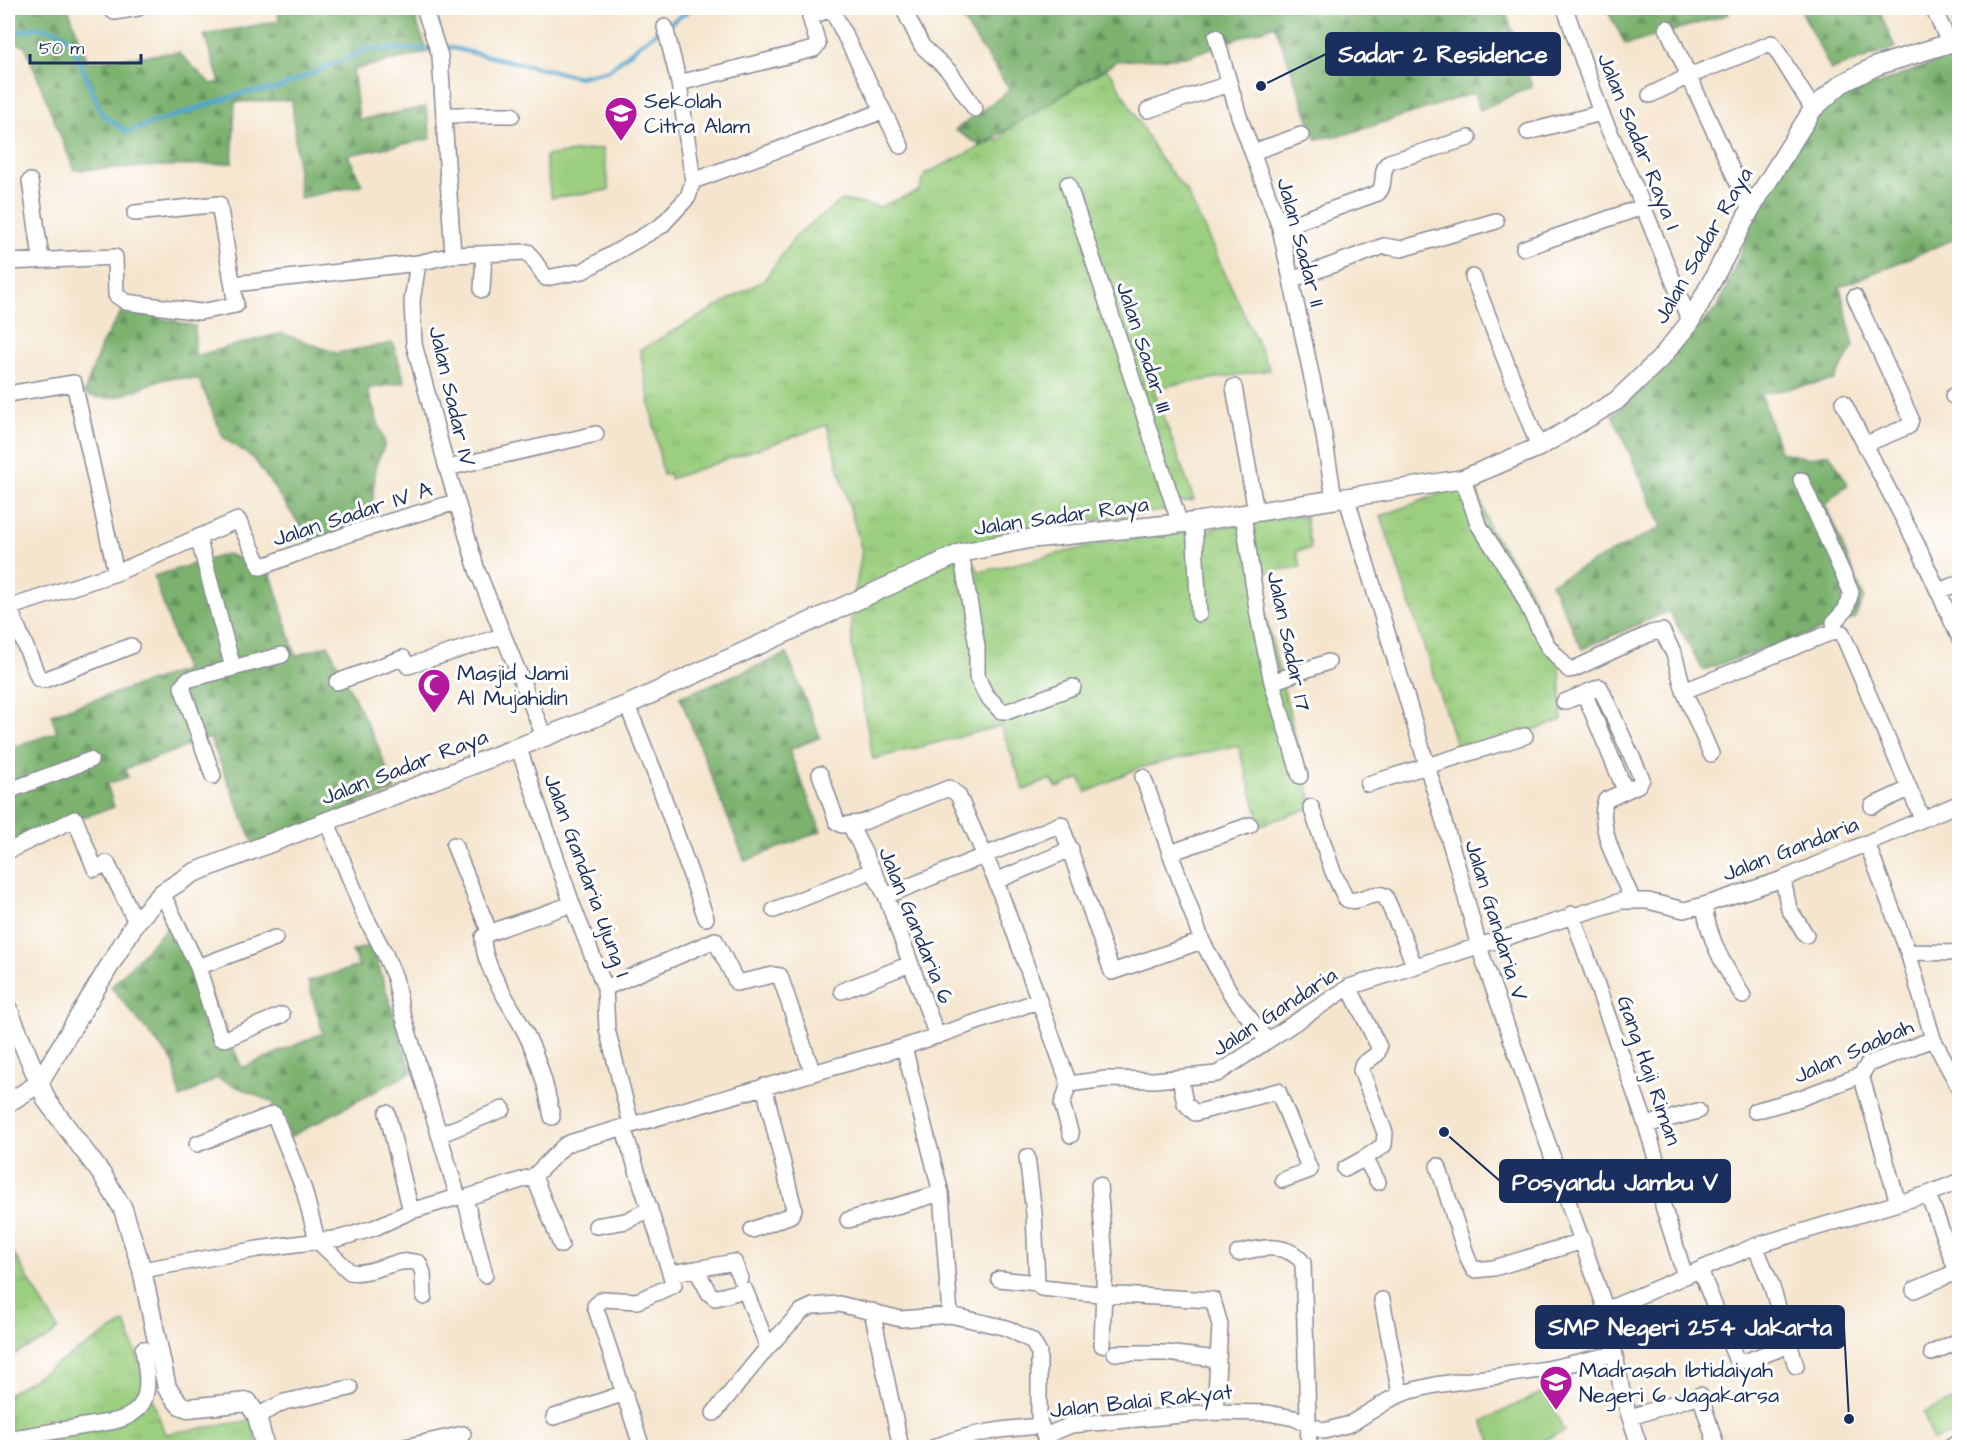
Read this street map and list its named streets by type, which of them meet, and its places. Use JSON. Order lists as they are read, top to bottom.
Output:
{
  "streets": {
    "street": [
      "Jalan Sadar Raya I",
      "Jalan Sadar II",
      "Jalan Sadar Raya",
      "Jalan Sadar III",
      "Jalan Sadar IV",
      "Jalan Sadar IV A",
      "Jalan Sadar 17",
      "Jalan Gandaria",
      "Jalan Gandaria Ujung I",
      "Jalan Gandaria V",
      "Jalan Gandaria 6",
      "Jalan Saabah",
      "Gang Haji Riman",
      "Jalan Balai Rakyat"
    ]
  },
  "crossings": [
    ["Jalan Sadar Raya I", "Jalan Sadar Raya"],
    ["Jalan Sadar II", "Jalan Sadar Raya"],
    ["Jalan Sadar II", "Jalan Gandaria V"],
    ["Jalan Sadar Raya", "Jalan Sadar III"],
    ["Jalan Sadar Raya", "Jalan Sadar IV"],
    ["Jalan Sadar Raya", "Jalan Sadar 17"],
    ["Jalan Sadar Raya", "Jalan Gandaria Ujung I"],
    ["Jalan Sadar Raya", "Jalan Gandaria V"],
    ["Jalan Sadar IV", "Jalan Sadar IV A"],
    ["Jalan Gandaria", "Jalan Gandaria V"],
    ["Jalan Gandaria", "Gang Haji Riman"]
  ],
  "places": {
    "other": ["Sadar 2 Residence", "Posyandu Jambu V", "SMP Negeri 254 Jakarta"],
    "school or university": ["Sekolah Citra Alam", "Madrasah Ibtidaiyah Negeri 6 Jagakarsa"],
    "mosque": ["Masjid Jami Al Mujahidin"]
  },
  "scale_bar": "50 m"
}
